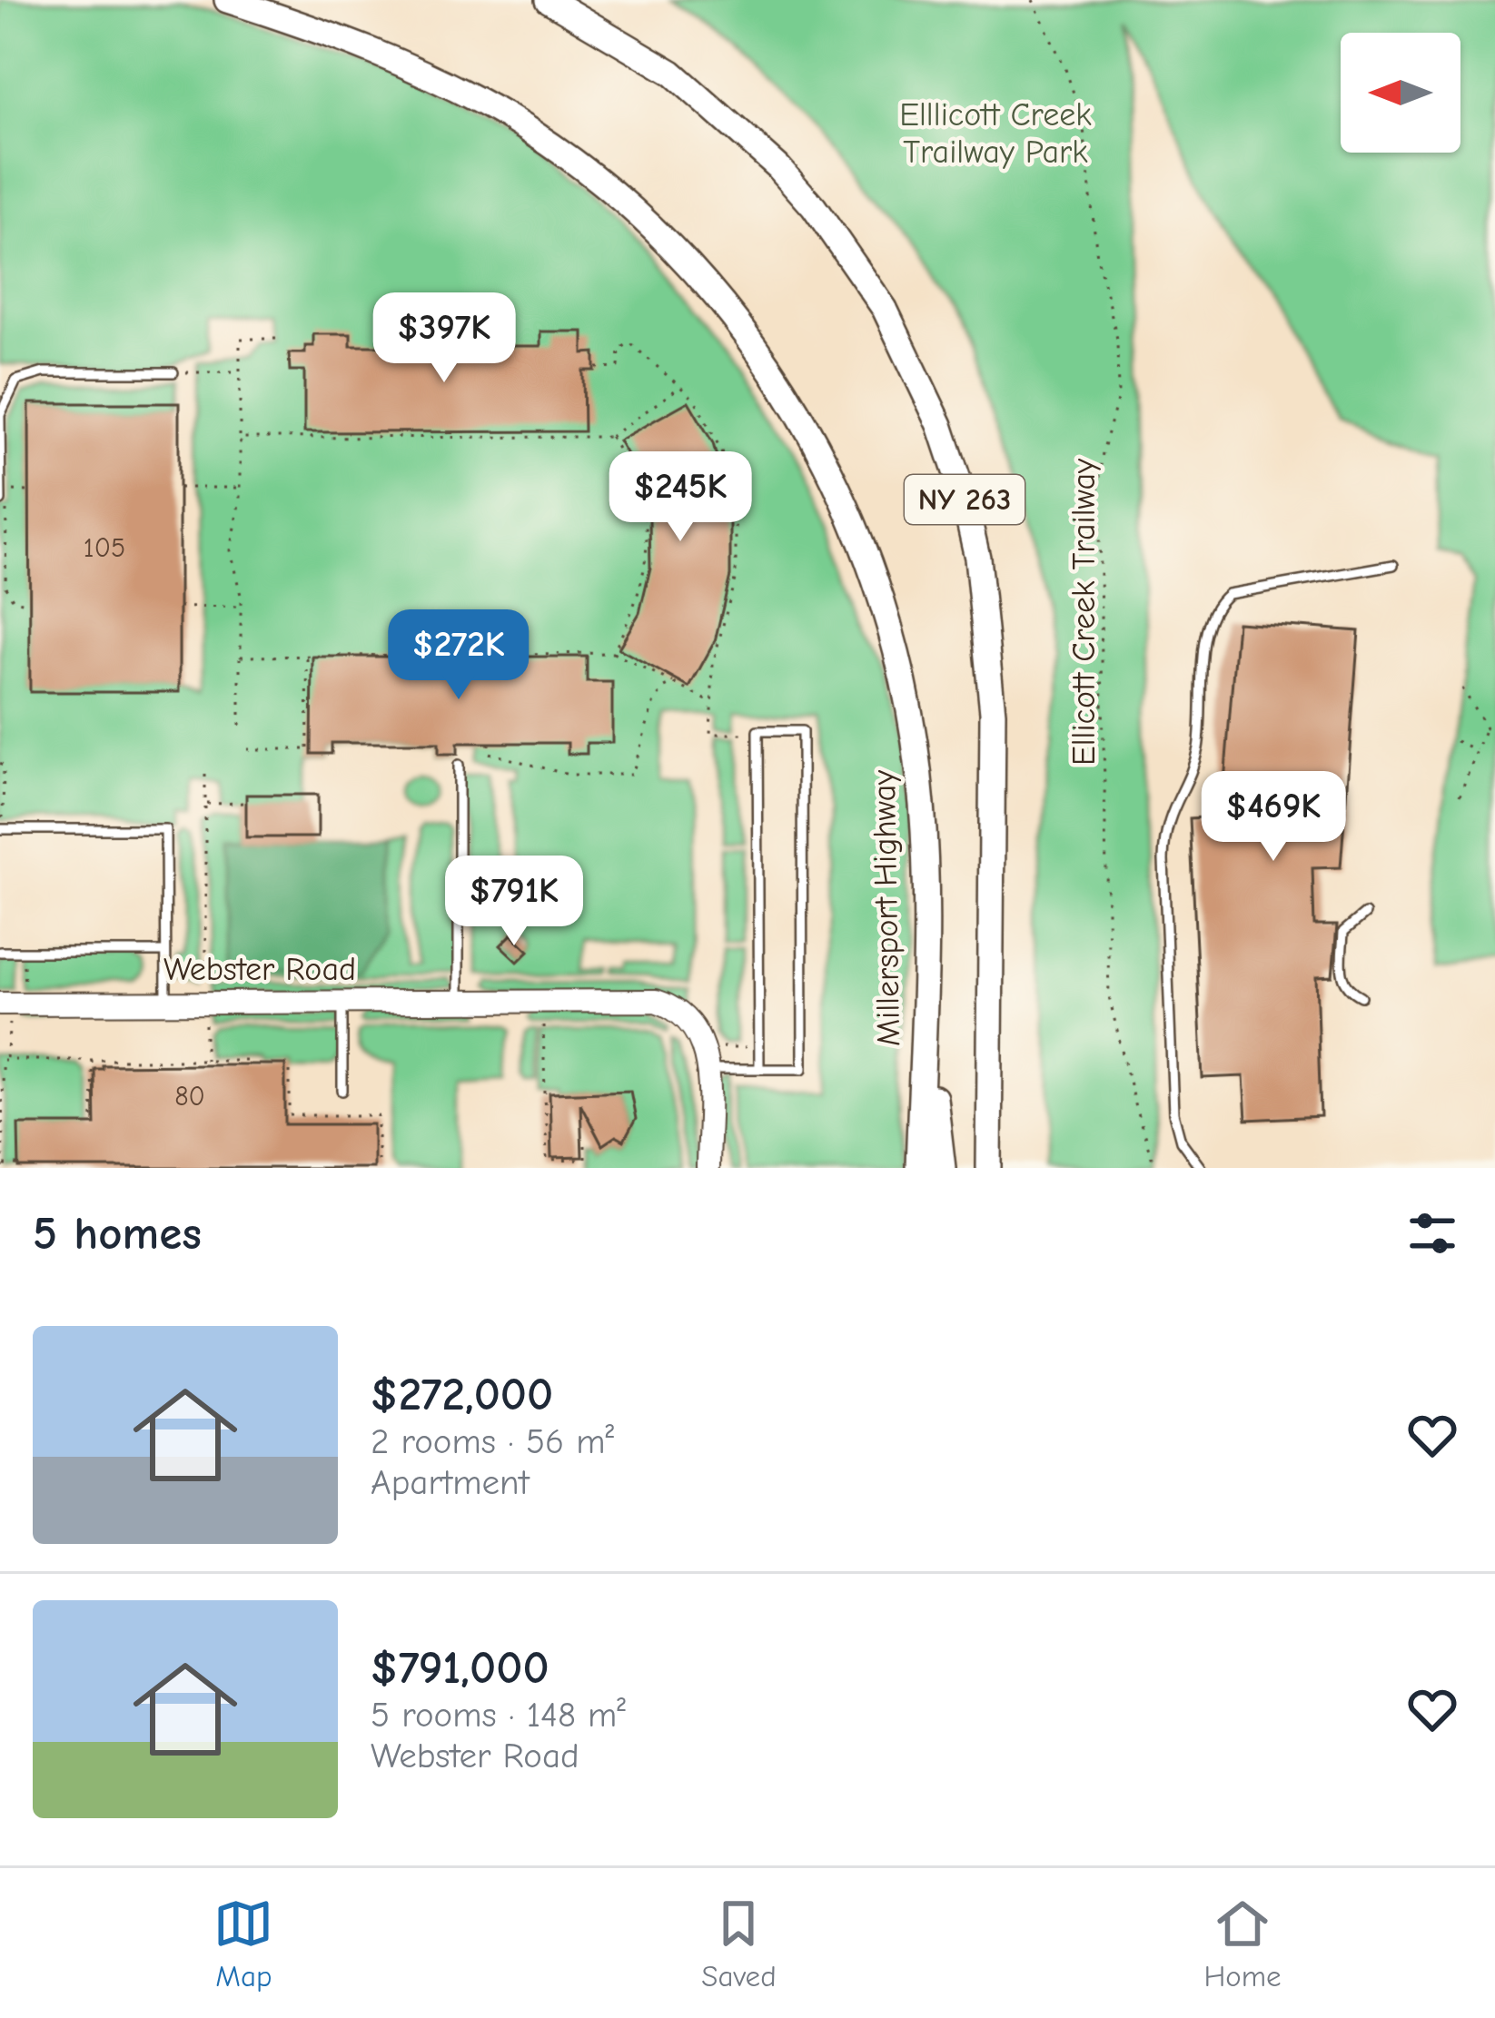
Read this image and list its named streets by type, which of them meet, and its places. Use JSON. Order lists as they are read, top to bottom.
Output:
{
  "streets": {
    "main road": ["NY 263", "Millersport Highway"],
    "street": ["Webster Road"],
    "path": ["Ellicott Creek Trailway"]
  },
  "parks": ["Elllicott Creek Trailway Park"],
  "house_numbers": ["105", "80"],
  "north": "left",
  "page": {
    "price": [
      "$397K",
      "$245K",
      "$272K",
      "$469K",
      "$791K"
    ],
    "heading": "5 homes",
    "list": [
      {
        "name": "$272,000",
        "note": "2 rooms · 56 m² · Apartment"
      },
      {
        "name": "$791,000",
        "note": "5 rooms · 148 m² · Webster Road"
      }
    ],
    "tabs": ["Map", "Saved", "Home"]
  }
}
